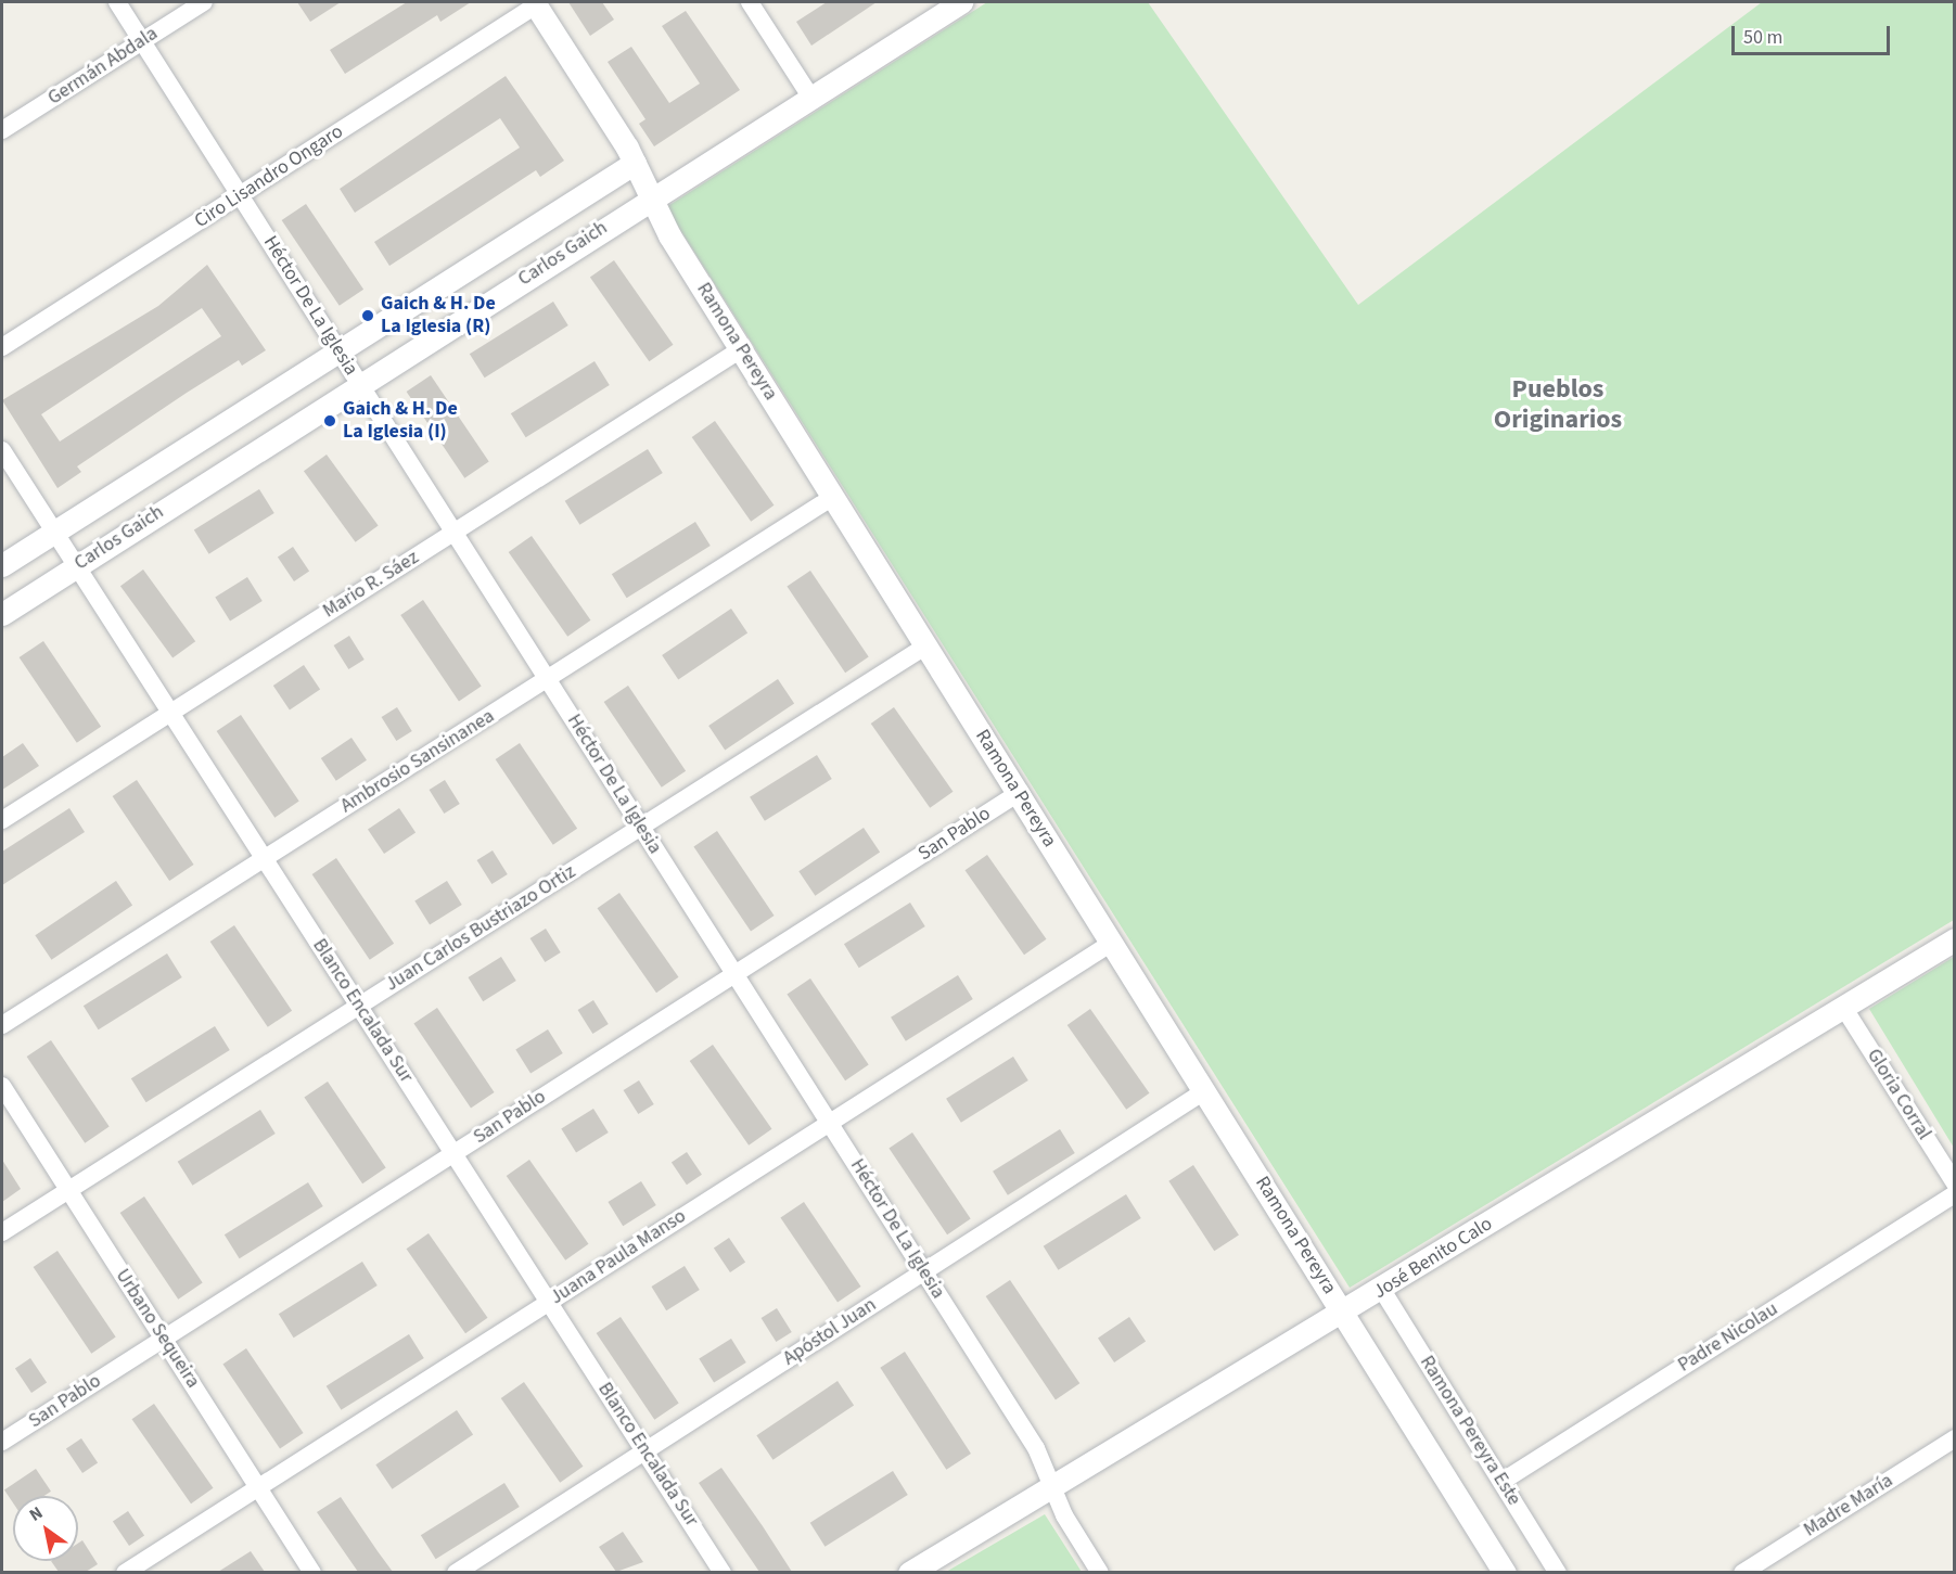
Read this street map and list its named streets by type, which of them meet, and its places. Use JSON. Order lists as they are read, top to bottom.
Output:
{
  "streets": {
    "street": [
      "Germán Abdala",
      "Ciro Lisandro Ongaro",
      "Carlos Gaich",
      "Héctor De La Iglesia",
      "Ramona Pereyra",
      "Mario R. Sáez",
      "Ambrosio Sansinanea",
      "San Pablo",
      "Juan Carlos Bustriazo Ortiz",
      "Blanco Encalada Sur",
      "Gloria Corral",
      "Juana Paula Manso",
      "José Benito Calo",
      "Urbano Sequeira",
      "Apóstol Juan",
      "Padre Nicolau",
      "Ramona Pereyra Este",
      "Madre María"
    ]
  },
  "crossings": [
    ["Germán Abdala", "Héctor De La Iglesia"],
    ["Ciro Lisandro Ongaro", "Héctor De La Iglesia"],
    ["Ciro Lisandro Ongaro", "Ramona Pereyra"],
    ["Carlos Gaich", "Héctor De La Iglesia"],
    ["Carlos Gaich", "Ramona Pereyra"],
    ["Carlos Gaich", "Blanco Encalada Sur"],
    ["Héctor De La Iglesia", "Mario R. Sáez"],
    ["Héctor De La Iglesia", "Ambrosio Sansinanea"],
    ["Héctor De La Iglesia", "San Pablo"],
    ["Héctor De La Iglesia", "Juan Carlos Bustriazo Ortiz"],
    ["Héctor De La Iglesia", "Juana Paula Manso"],
    ["Héctor De La Iglesia", "José Benito Calo"],
    ["Héctor De La Iglesia", "Apóstol Juan"],
    ["Ramona Pereyra", "Mario R. Sáez"],
    ["Ramona Pereyra", "Ambrosio Sansinanea"],
    ["Ramona Pereyra", "San Pablo"],
    ["Ramona Pereyra", "Juan Carlos Bustriazo Ortiz"],
    ["Ramona Pereyra", "Juana Paula Manso"],
    ["Ramona Pereyra", "José Benito Calo"],
    ["Ramona Pereyra", "Apóstol Juan"],
    ["Mario R. Sáez", "Blanco Encalada Sur"],
    ["Ambrosio Sansinanea", "Blanco Encalada Sur"],
    ["San Pablo", "Blanco Encalada Sur"],
    ["San Pablo", "Urbano Sequeira"],
    ["Juan Carlos Bustriazo Ortiz", "Blanco Encalada Sur"],
    ["Juan Carlos Bustriazo Ortiz", "Urbano Sequeira"],
    ["Blanco Encalada Sur", "Juana Paula Manso"],
    ["Blanco Encalada Sur", "Apóstol Juan"],
    ["Gloria Corral", "José Benito Calo"],
    ["Juana Paula Manso", "Urbano Sequeira"],
    ["José Benito Calo", "Ramona Pereyra Este"],
    ["Padre Nicolau", "Ramona Pereyra Este"]
  ],
  "districts": ["Pueblos Originarios"],
  "places": ["Gaich & H. De La Iglesia (R)", "Gaich & H. De La Iglesia (I)"],
  "scale_bar": "50 m",
  "north": "top left"
}
